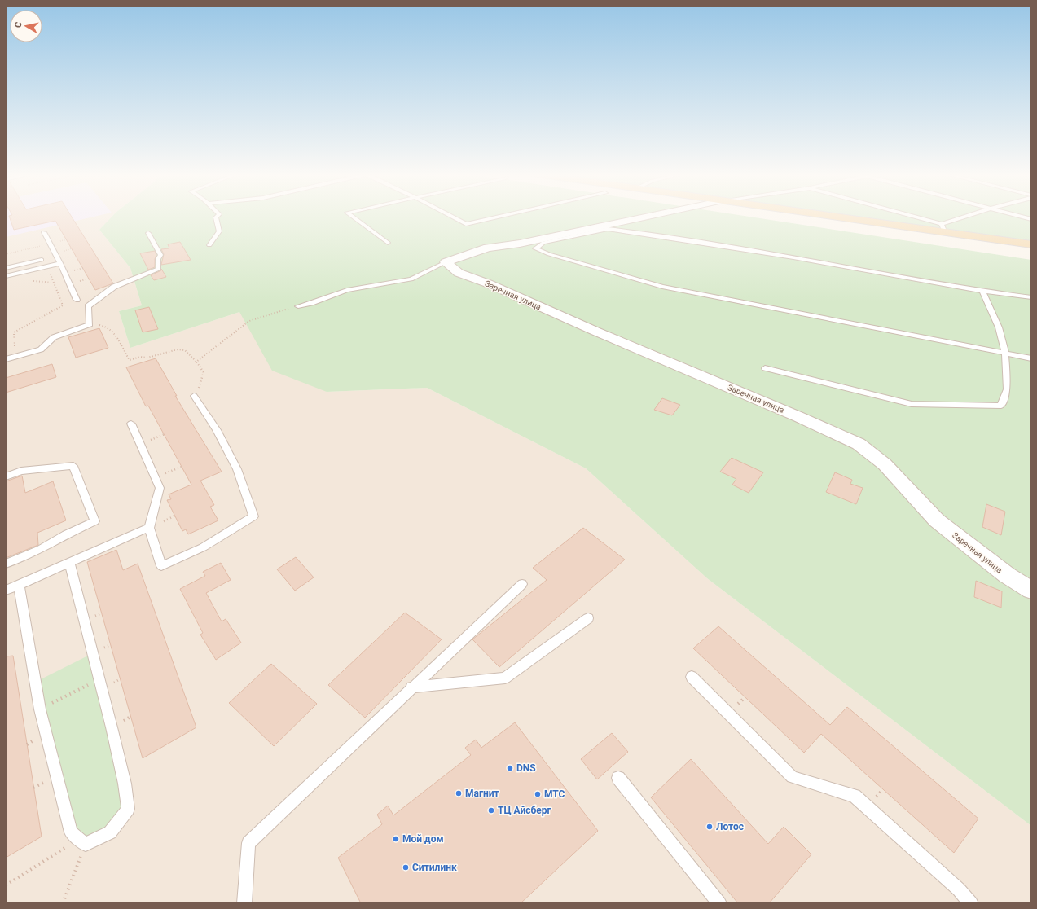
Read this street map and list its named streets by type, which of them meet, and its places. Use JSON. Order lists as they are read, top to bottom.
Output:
{
  "streets": {
    "street": ["Заречная улица"]
  },
  "places": [
    "DNS",
    "Магнит",
    "МТС",
    "ТЦ Айсберг",
    "Лотос",
    "Мой дом",
    "Ситилинк"
  ],
  "north": "left"
}
